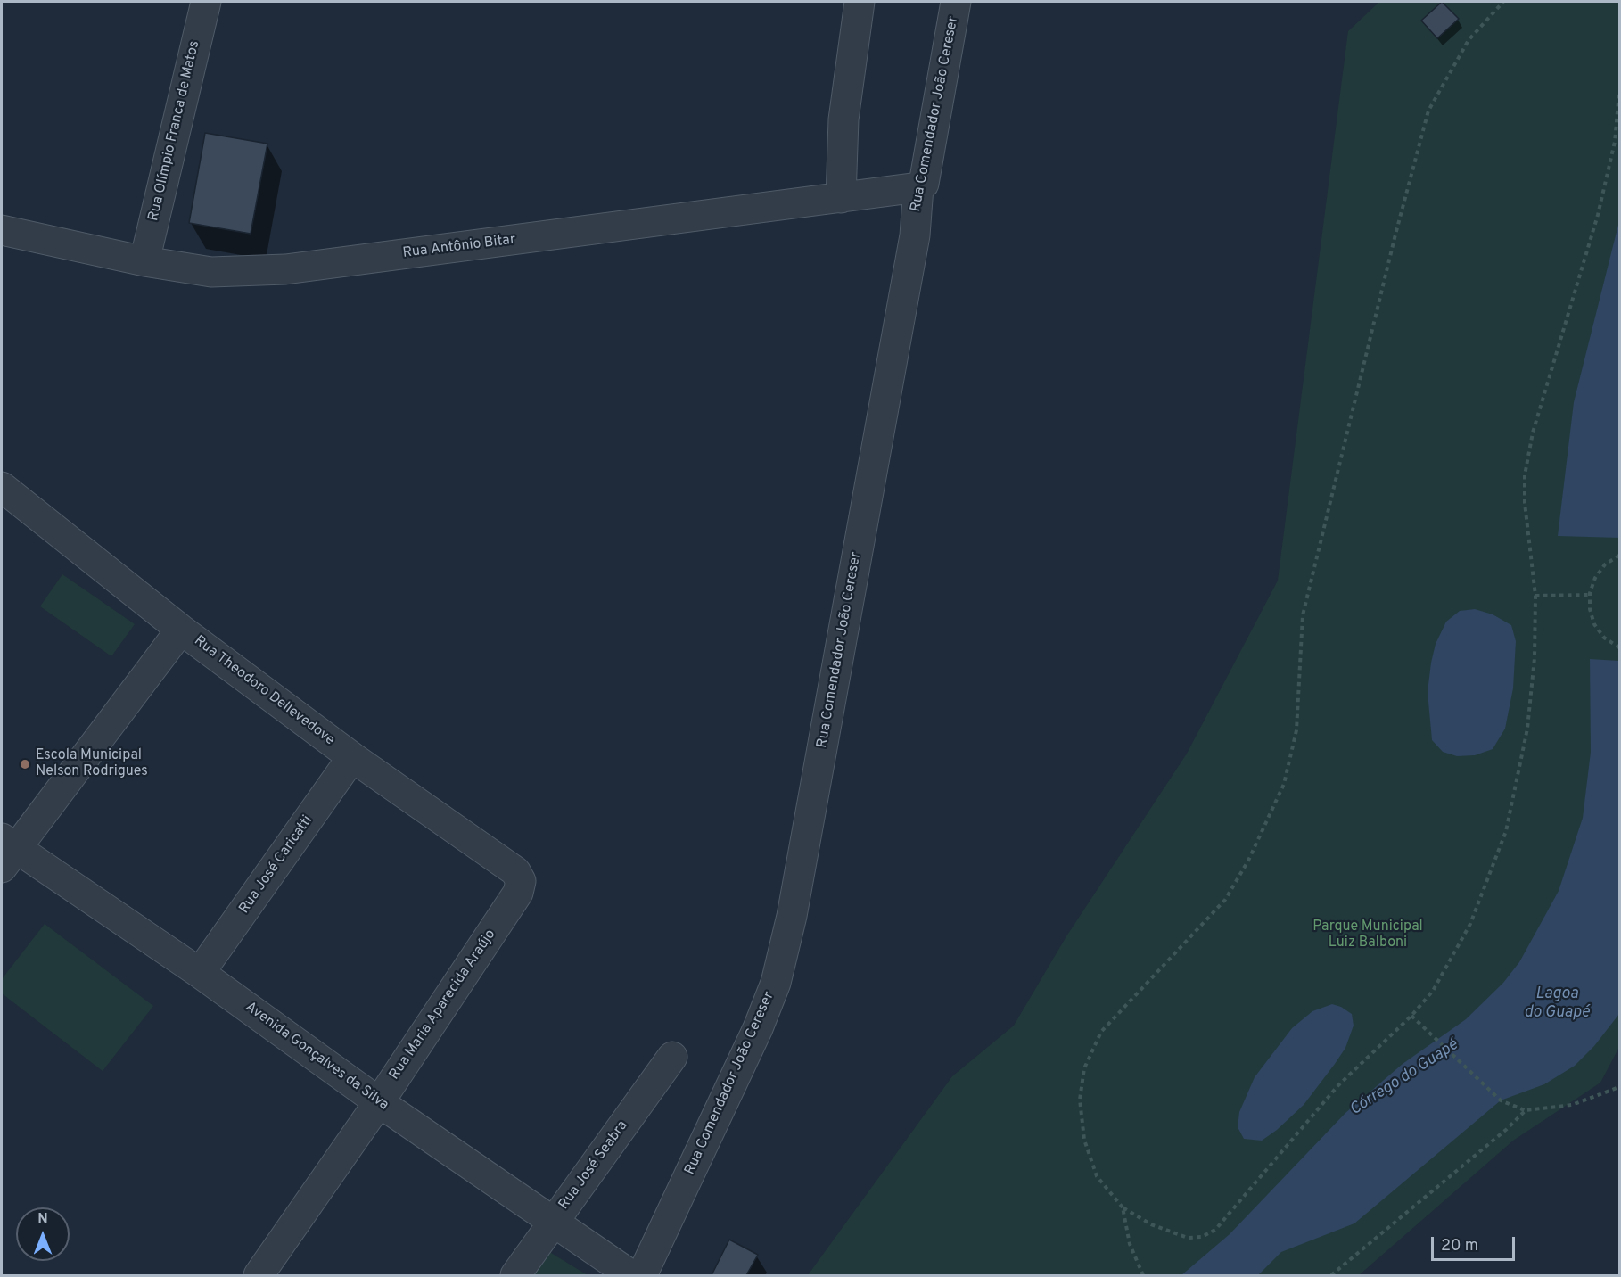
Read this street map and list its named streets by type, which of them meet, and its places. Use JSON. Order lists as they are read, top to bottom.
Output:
{
  "streets": {
    "street": [
      "Rua Comendador João Cereser",
      "Rua Olímpio Franca de Matos",
      "Rua Antônio Bitar",
      "Rua Theodoro Dellevedove",
      "Rua José Caricatti",
      "Rua Maria Aparecida Araújo",
      "Avenida Gonçalves da Silva",
      "Rua José Seabra"
    ]
  },
  "crossings": [
    ["Rua Comendador João Cereser", "Rua Antônio Bitar"],
    ["Rua Olímpio Franca de Matos", "Rua Antônio Bitar"],
    ["Rua Theodoro Dellevedove", "Rua José Caricatti"],
    ["Rua Theodoro Dellevedove", "Rua Maria Aparecida Araújo"],
    ["Rua José Caricatti", "Avenida Gonçalves da Silva"],
    ["Rua Maria Aparecida Araújo", "Avenida Gonçalves da Silva"],
    ["Avenida Gonçalves da Silva", "Rua José Seabra"]
  ],
  "water": ["Lagoa do Guapé", "Córrego do Guapé"],
  "parks": ["Parque Municipal Luiz Balboni"],
  "places": ["Escola Municipal Nelson Rodrigues"],
  "scale_bar": "20 m",
  "north": "top"
}
